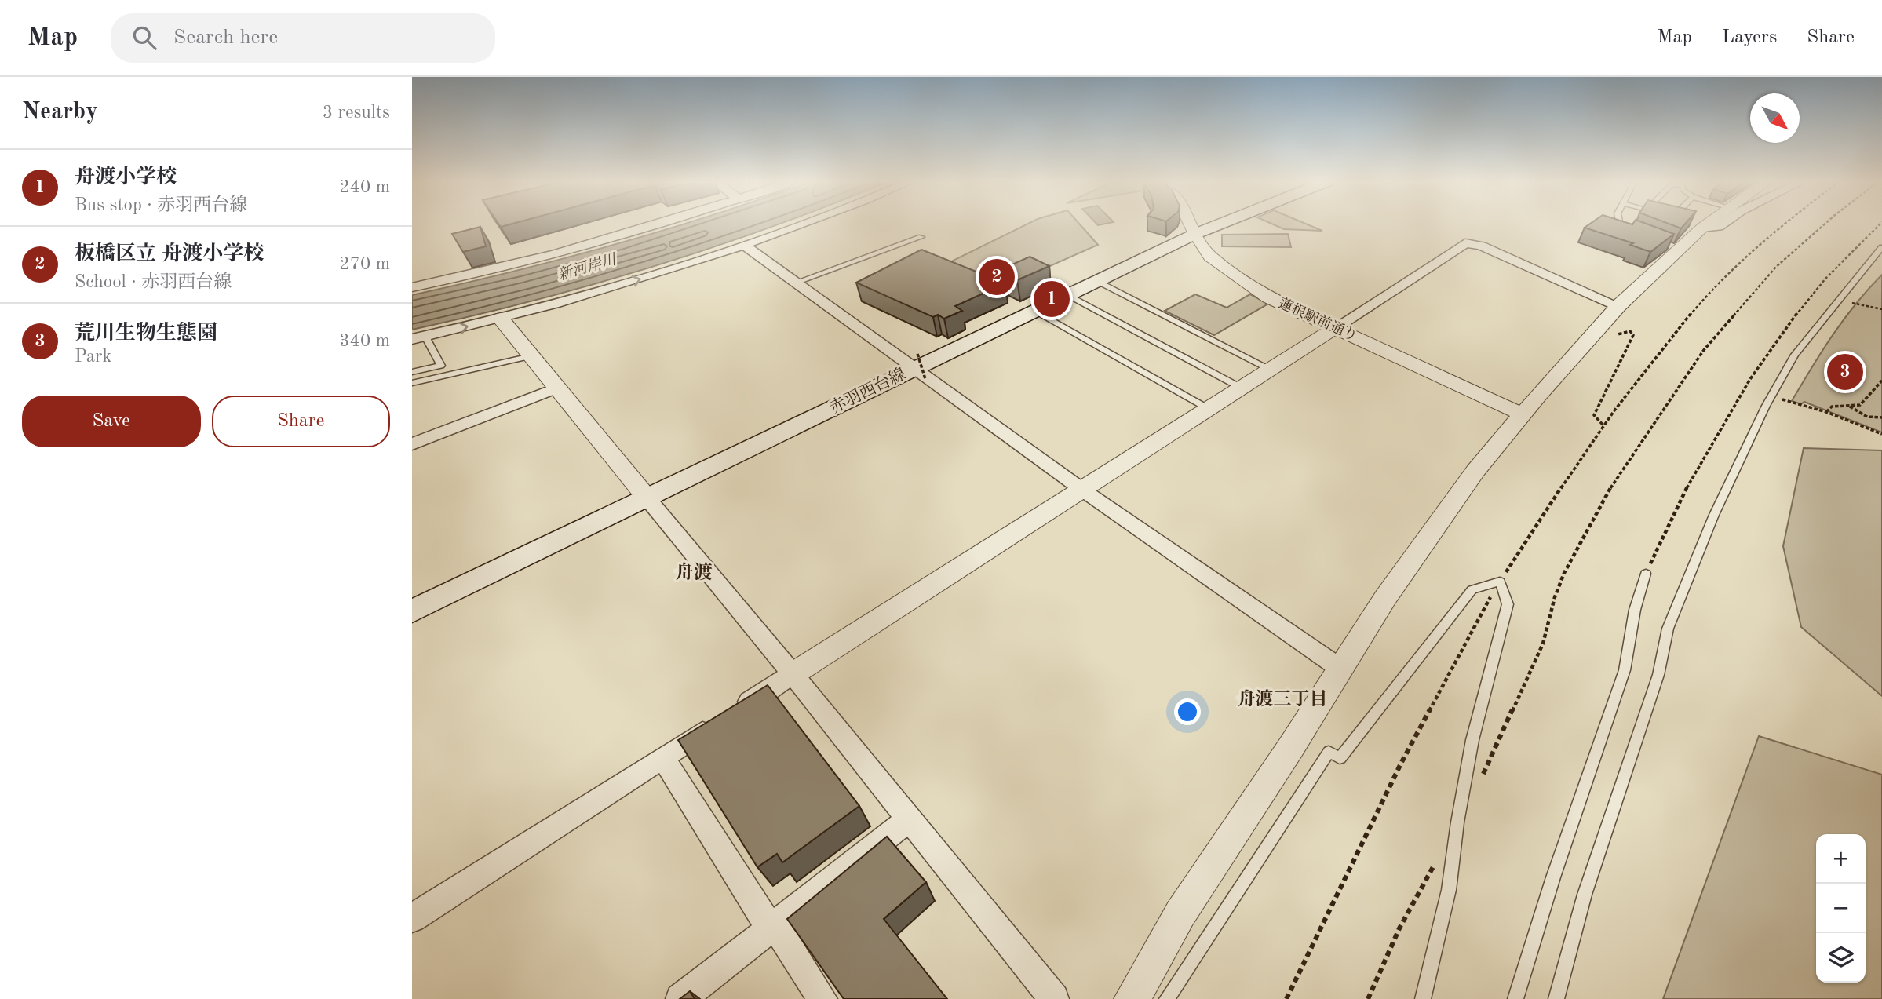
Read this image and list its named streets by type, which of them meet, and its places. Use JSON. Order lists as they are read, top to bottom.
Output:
{
  "streets": {
    "main road": ["赤羽西台線"],
    "street": ["蓮根駅前通り"]
  },
  "crossings": [
    ["蓮根駅前通り", "赤羽西台線"]
  ],
  "districts": ["舟渡", "舟渡三丁目"],
  "water": ["新河岸川"],
  "north": "bottom right",
  "page": {
    "header": "Map",
    "search": "Search here",
    "nav": ["Map", "Layers", "Share"],
    "heading": ["Nearby", "3 results"],
    "list": [
      {
        "mark": "1",
        "name": "舟渡小学校",
        "note": "Bus stop · 赤羽西台線",
        "value": "240 m"
      },
      {
        "mark": "2",
        "name": "板橋区立 舟渡小学校",
        "note": "School · 赤羽西台線",
        "value": "270 m"
      },
      {
        "mark": "3",
        "name": "荒川生物生態園",
        "note": "Park",
        "value": "340 m"
      }
    ],
    "pins": ["2", "1", "3"],
    "buttons": ["Save", "Share"],
    "map_buttons": ["+", "−"]
  }
}
